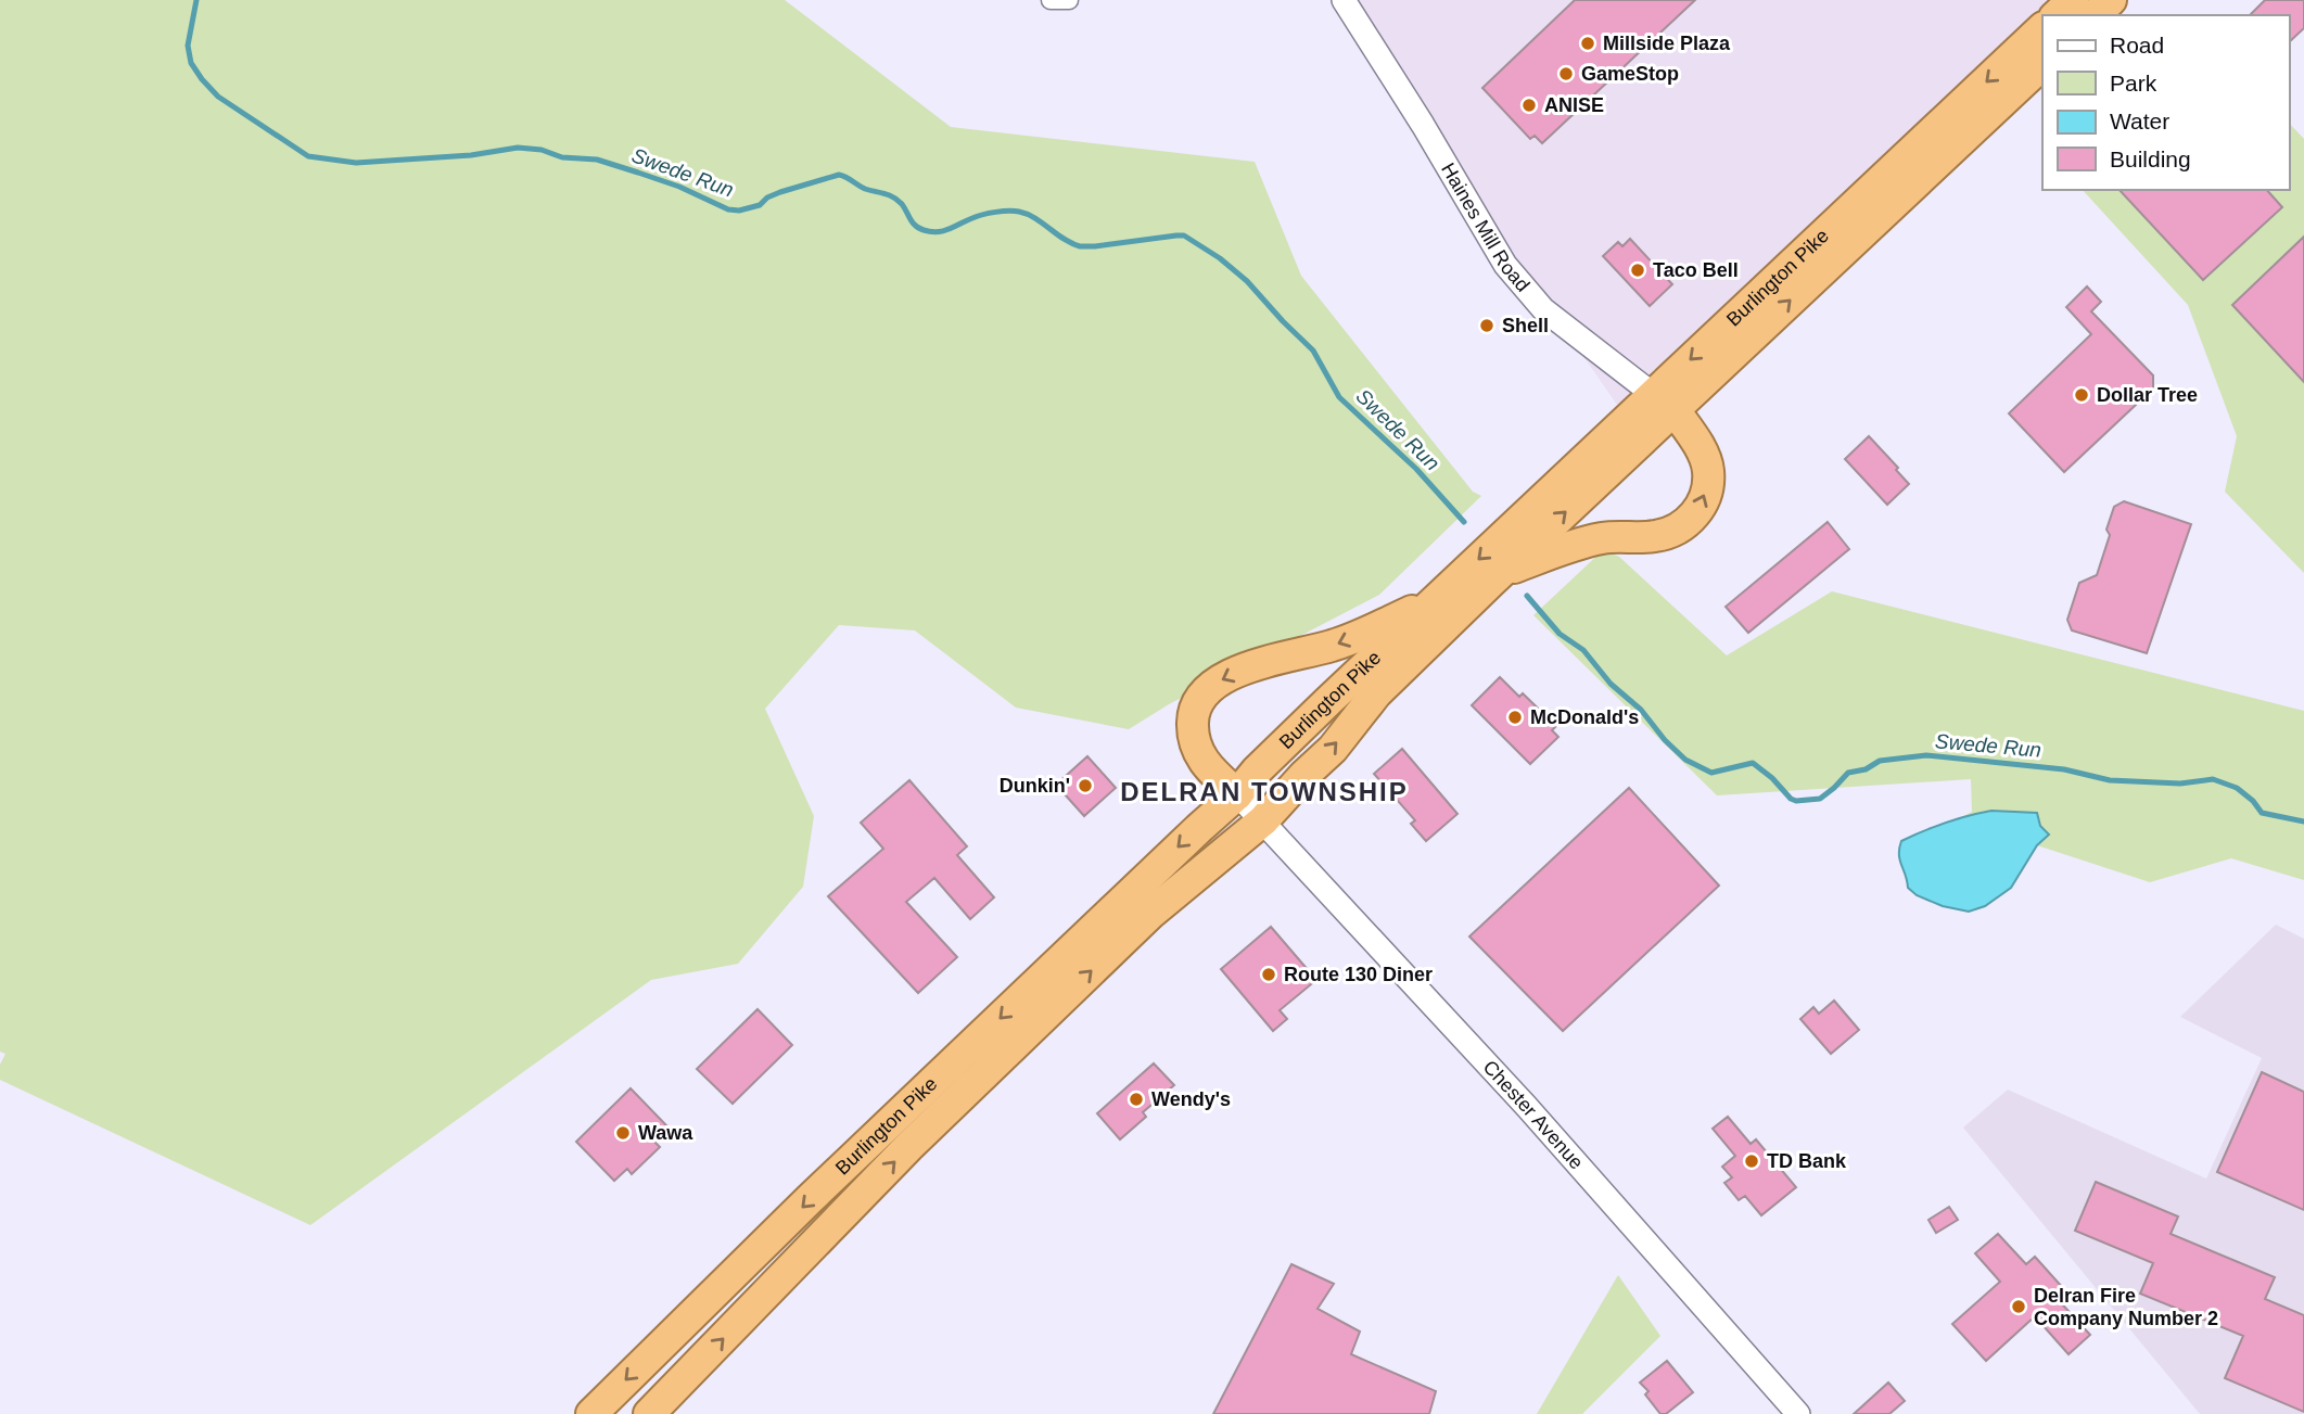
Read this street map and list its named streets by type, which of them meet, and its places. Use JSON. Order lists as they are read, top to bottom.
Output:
{
  "streets": {
    "highway": ["Burlington Pike"],
    "street": ["Haines Mill Road", "Chester Avenue"]
  },
  "crossings": [
    ["Haines Mill Road", "Burlington Pike"],
    ["Burlington Pike", "Chester Avenue"]
  ],
  "districts": ["DELRAN TOWNSHIP"],
  "water": ["Swede Run"],
  "places": [
    "Millside Plaza",
    "GameStop",
    "ANISE",
    "Taco Bell",
    "Shell",
    "Dollar Tree",
    "McDonald's",
    "Dunkin'",
    "Route 130 Diner",
    "Wendy's",
    "Wawa",
    "TD Bank",
    "Delran Fire Company Number 2"
  ],
  "legend": [
    "Road",
    "Park",
    "Water",
    "Building"
  ]
}
